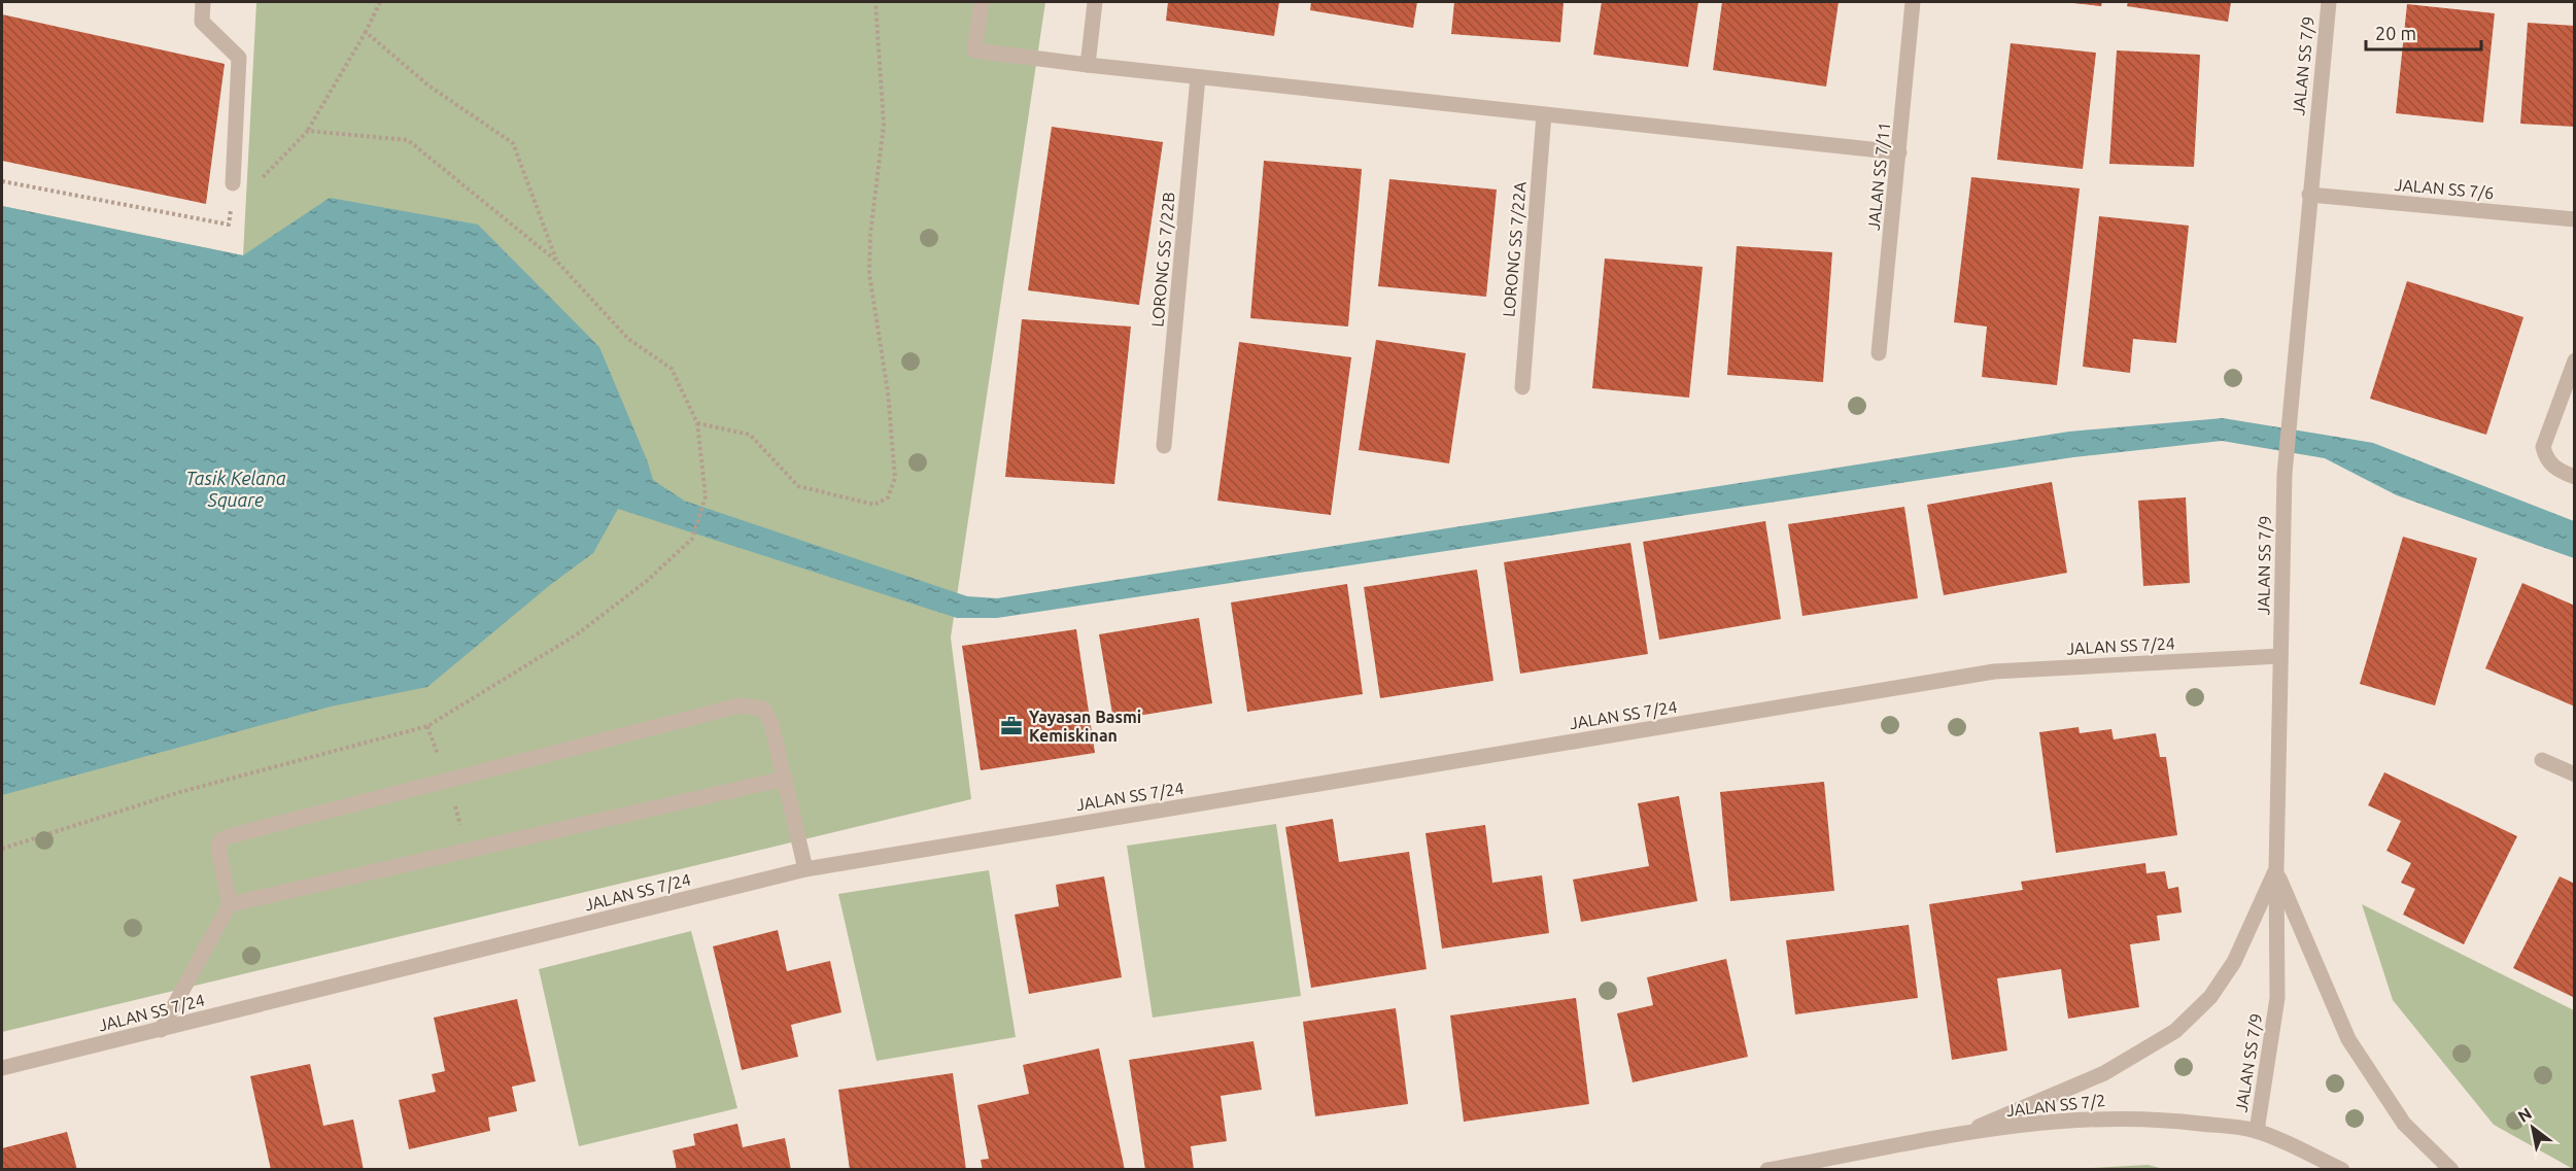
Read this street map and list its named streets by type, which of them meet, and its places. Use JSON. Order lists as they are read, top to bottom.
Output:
{
  "streets": {
    "street": [
      "JALAN SS 7/9",
      "JALAN SS 7/11",
      "JALAN SS 7/6",
      "LORONG SS 7/22A",
      "LORONG SS 7/22B",
      "JALAN SS 7/24",
      "JALAN SS 7/2"
    ]
  },
  "crossings": [
    ["JALAN SS 7/9", "JALAN SS 7/6"],
    ["JALAN SS 7/9", "JALAN SS 7/24"],
    ["JALAN SS 7/9", "JALAN SS 7/2"]
  ],
  "water": ["Tasik Kelana Square"],
  "places": {
    "office": ["Yayasan Basmi Kemiskinan"]
  },
  "scale_bar": "20 m",
  "north": "top left"
}
